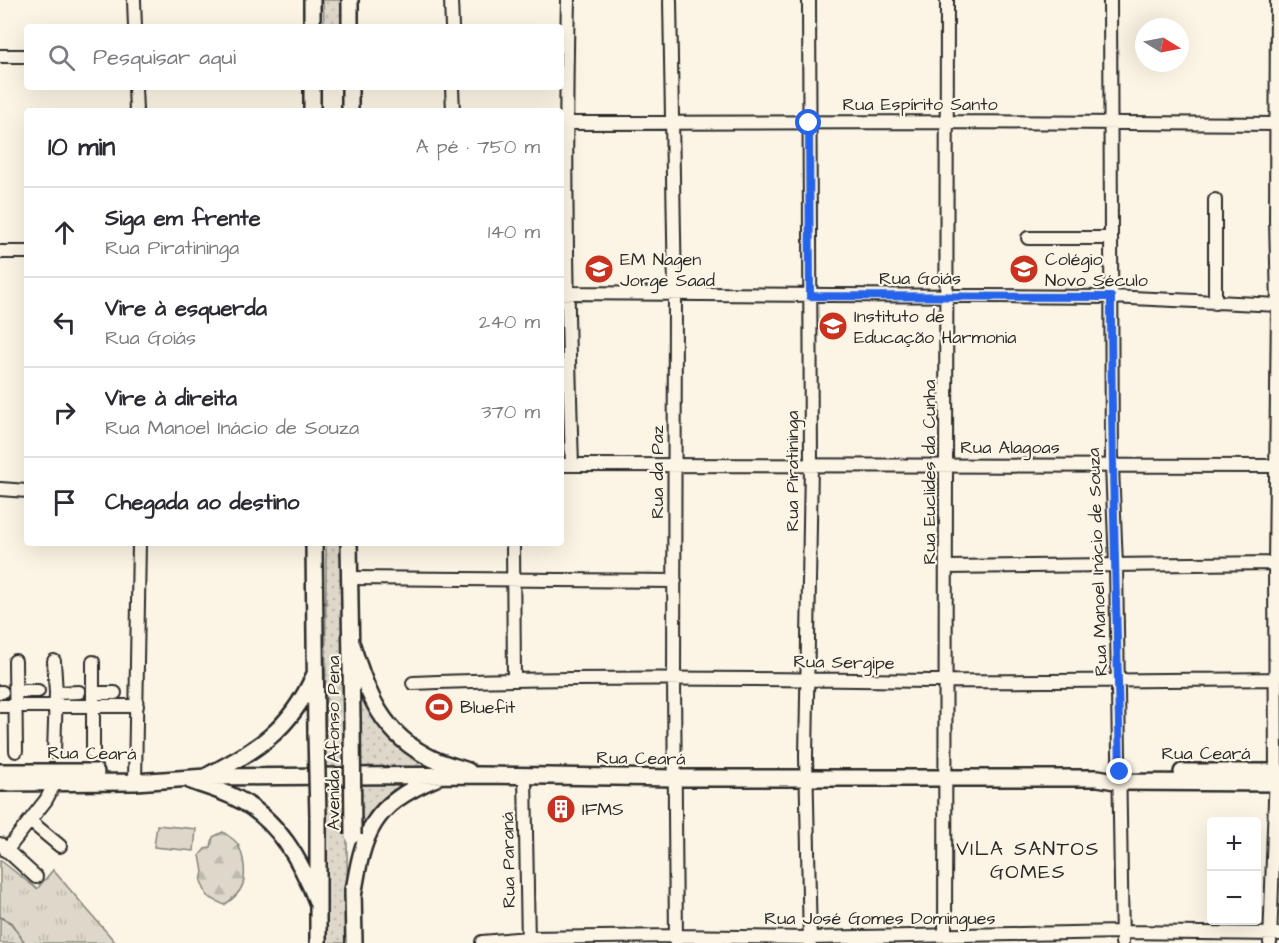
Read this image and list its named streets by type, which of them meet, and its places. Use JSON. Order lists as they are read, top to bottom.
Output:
{
  "streets": {
    "main road": ["Avenida Afonso Pena", "Rua Ceará"],
    "street": [
      "Rua Espírito Santo",
      "Rua Goiás",
      "Rua Alagoas",
      "Rua Piratininga",
      "Rua da Paz",
      "Rua Euclides da Cunha",
      "Rua Manoel Inácio de Souza",
      "Rua Sergipe",
      "Rua Paraná",
      "Rua José Gomes Domingues"
    ]
  },
  "crossings": [
    ["Rua Espírito Santo", "Rua Piratininga"],
    ["Rua Espírito Santo", "Rua da Paz"],
    ["Rua Espírito Santo", "Rua Euclides da Cunha"],
    ["Rua Espírito Santo", "Rua Manoel Inácio de Souza"],
    ["Rua Goiás", "Rua Piratininga"],
    ["Rua Goiás", "Rua da Paz"],
    ["Rua Goiás", "Rua Euclides da Cunha"],
    ["Rua Goiás", "Rua Manoel Inácio de Souza"],
    ["Rua Alagoas", "Rua Piratininga"],
    ["Rua Alagoas", "Rua da Paz"],
    ["Rua Alagoas", "Rua Euclides da Cunha"],
    ["Rua Alagoas", "Rua Manoel Inácio de Souza"],
    ["Rua Piratininga", "Rua Sergipe"],
    ["Rua Piratininga", "Rua Ceará"],
    ["Rua Piratininga", "Rua José Gomes Domingues"],
    ["Rua da Paz", "Rua Sergipe"],
    ["Rua da Paz", "Rua Ceará"],
    ["Rua da Paz", "Rua José Gomes Domingues"],
    ["Rua Euclides da Cunha", "Rua Sergipe"],
    ["Rua Euclides da Cunha", "Rua Ceará"],
    ["Rua Euclides da Cunha", "Rua José Gomes Domingues"],
    ["Rua Manoel Inácio de Souza", "Rua Sergipe"],
    ["Rua Manoel Inácio de Souza", "Rua Ceará"],
    ["Rua Manoel Inácio de Souza", "Rua José Gomes Domingues"],
    ["Rua Ceará", "Rua Paraná"],
    ["Rua Paraná", "Rua José Gomes Domingues"]
  ],
  "districts": ["VILA SANTOS GOMES"],
  "places": {
    "school or university": ["EM Nagen Jorge Saad", "Colégio Novo Século", "Instituto de Educação Harmonia"],
    "sports": ["Bluefit"],
    "building": ["IFMS"]
  },
  "north": "right",
  "page": {
    "search": "Pesquisar aqui",
    "heading": ["10 min", "A pé · 750 m"],
    "list": [
      ["Siga em frente", "Rua Piratininga", "140 m"],
      ["Vire à esquerda", "Rua Goiás", "240 m"],
      ["Vire à direita", "Rua Manoel Inácio de Souza", "370 m"],
      "Chegada ao destino"
    ],
    "map_buttons": ["+", "−"]
  }
}
